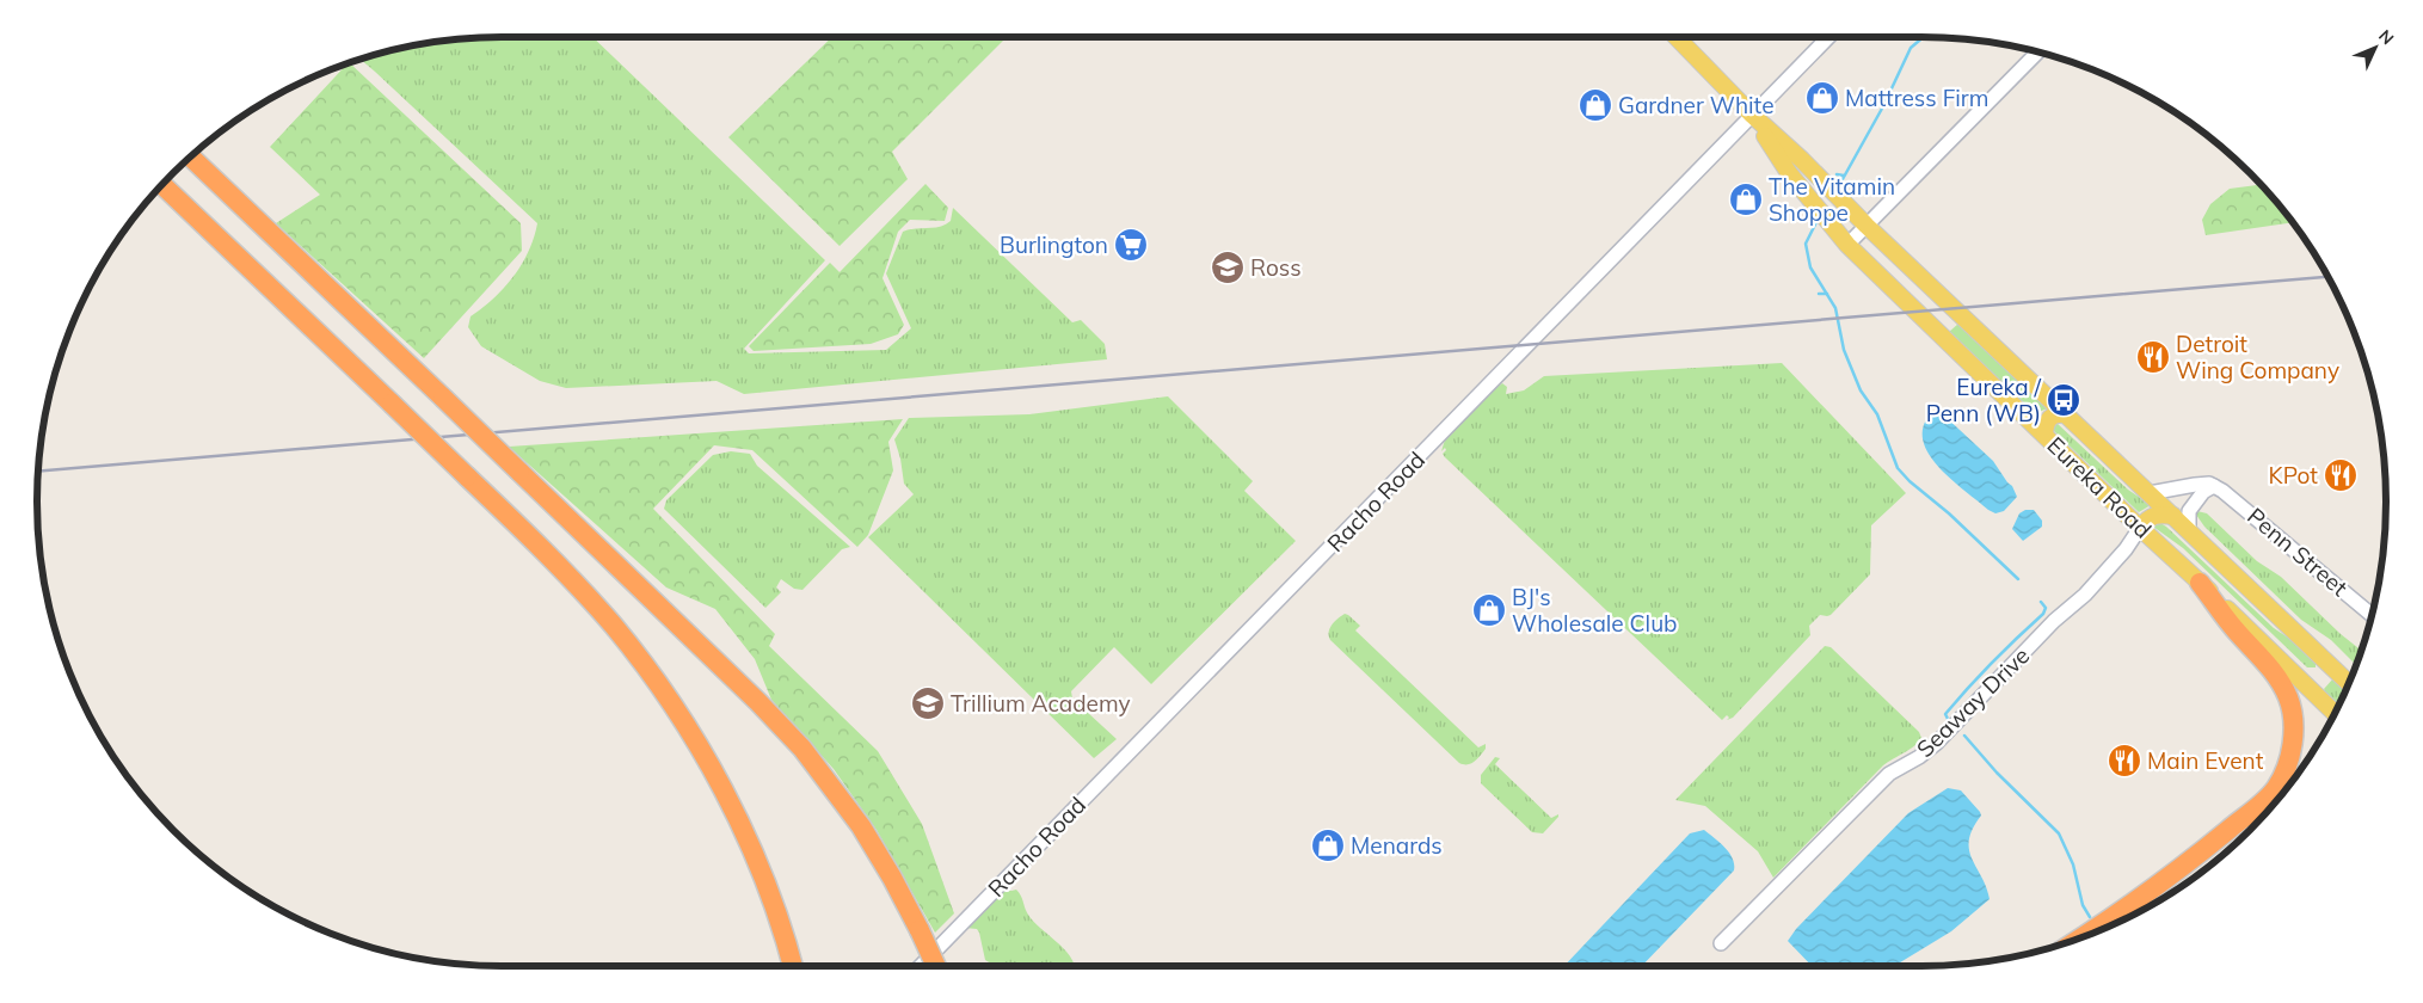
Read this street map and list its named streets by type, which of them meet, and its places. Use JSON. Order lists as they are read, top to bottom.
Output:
{
  "streets": {
    "main road": ["Eureka Road"],
    "street": ["Racho Road", "Penn Street", "Seaway Drive"]
  },
  "crossings": [
    ["Eureka Road", "Racho Road"],
    ["Eureka Road", "Seaway Drive"]
  ],
  "places": {
    "shop": [
      "Mattress Firm",
      "Gardner White",
      "The Vitamin Shoppe",
      "BJ's Wholesale Club",
      "Menards"
    ],
    "supermarket": ["Burlington"],
    "school or university": ["Ross", "Trillium Academy"],
    "restaurant": ["Detroit Wing Company", "KPot", "Main Event"],
    "bus stop": ["Eureka / Penn (WB)"]
  },
  "north": "top right"
}
